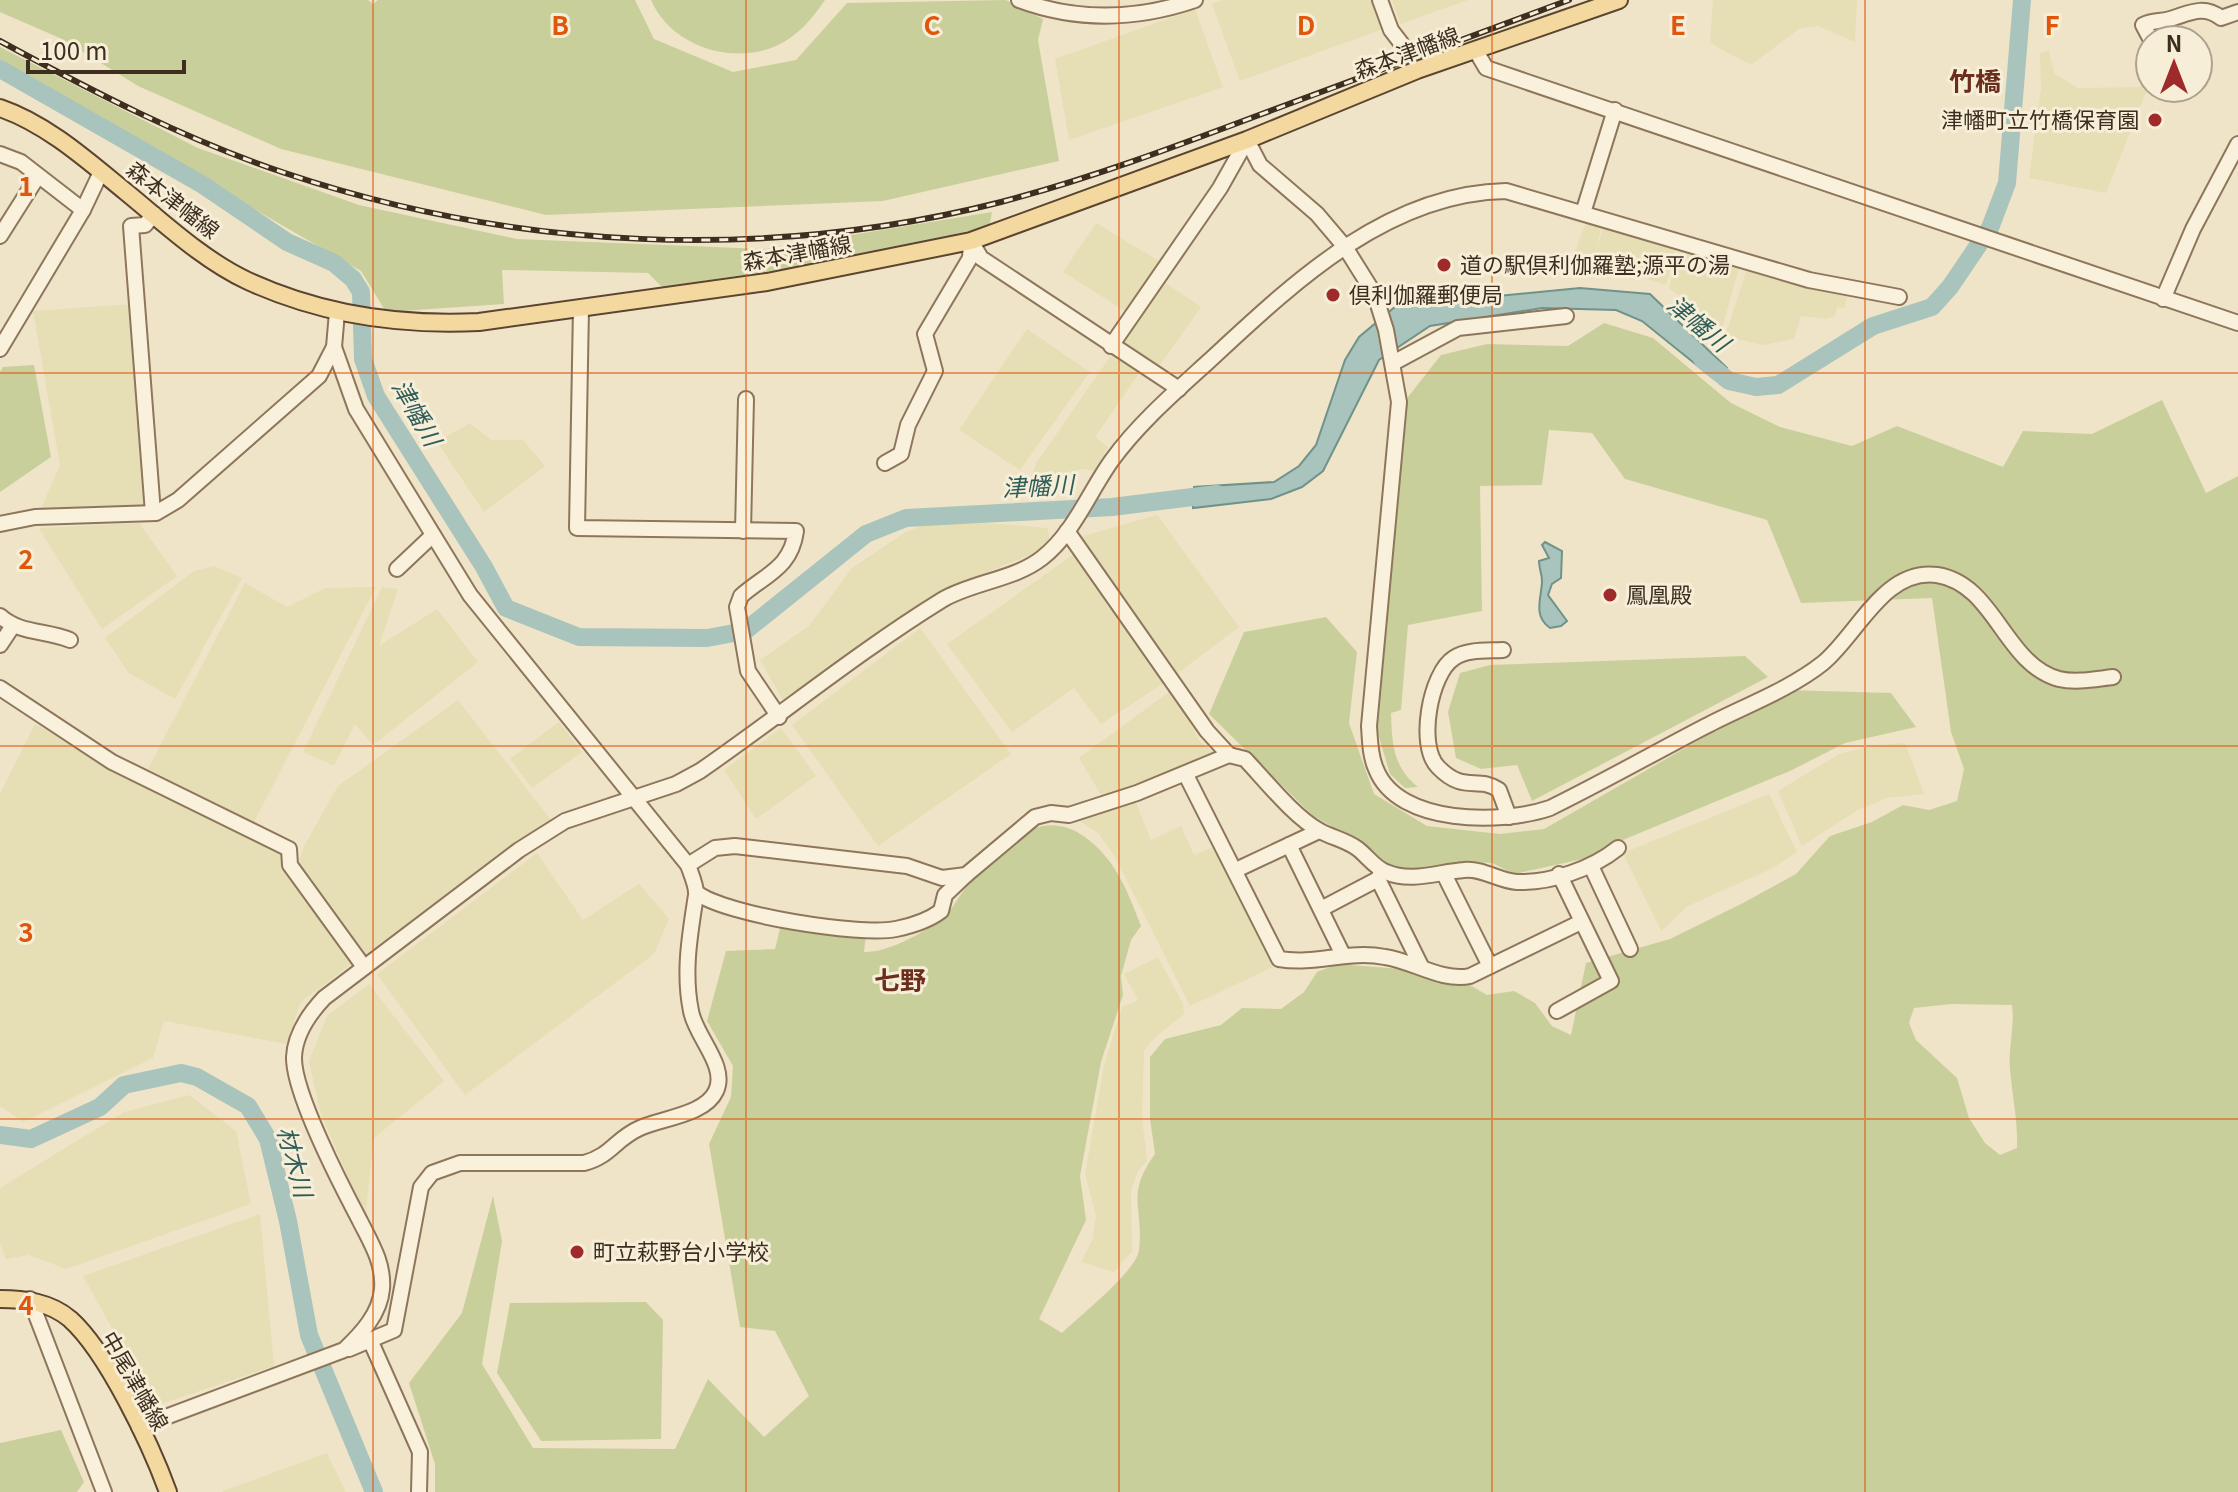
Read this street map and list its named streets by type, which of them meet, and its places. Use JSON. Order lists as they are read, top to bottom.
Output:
{
  "streets": {
    "main road": ["森本津幡線", "中尾津幡線"]
  },
  "districts": ["竹橋", "七野"],
  "water": ["津幡川", "材木川"],
  "places": [
    "津幡町立竹橋保育園",
    "道の駅倶利伽羅塾;源平の湯",
    "倶利伽羅郵便局",
    "鳳凰殿",
    "町立萩野台小学校"
  ],
  "scale_bar": "100 m",
  "north": "top",
  "grid": {
    "columns": [
      "B",
      "C",
      "D",
      "E",
      "F"
    ],
    "rows": [
      "1",
      "2",
      "3",
      "4"
    ]
  }
}
